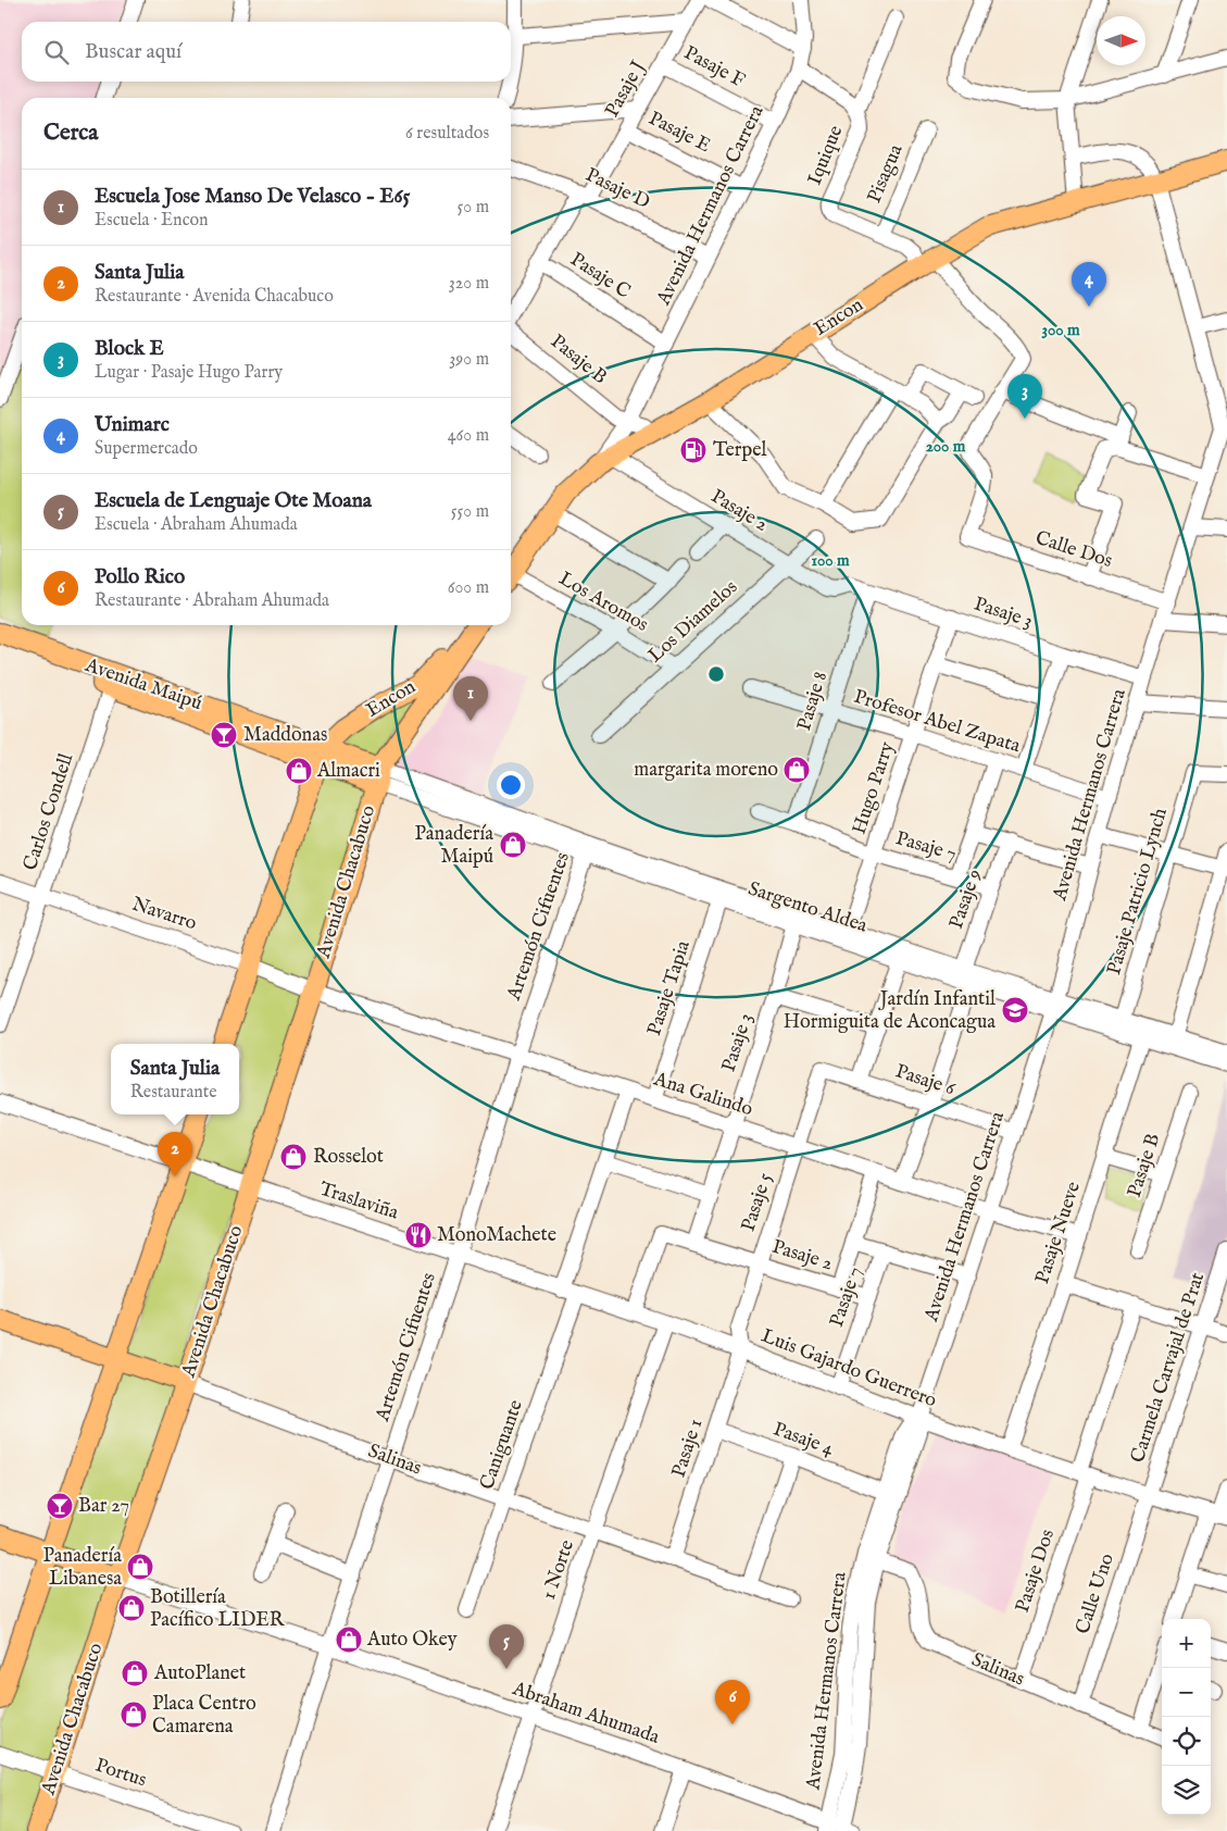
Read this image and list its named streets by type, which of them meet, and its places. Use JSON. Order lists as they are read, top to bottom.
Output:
{
  "streets": {
    "main road": [
      "Encon",
      "Avenida Maipú",
      "Avenida Chacabuco",
      "Salinas"
    ],
    "street": [
      "Pasaje F",
      "Pasaje J",
      "Pasaje E",
      "Iquique",
      "Pisagua",
      "Pasaje D",
      "Avenida Hermanos Carrera",
      "Pasaje C",
      "Pasaje B",
      "Pasaje 2",
      "Calle Dos",
      "Los Aromos",
      "Pasaje 3",
      "Los Diamelos",
      "Pasaje 8",
      "Profesor Abel Zapata",
      "Hugo Parry",
      "Carlos Condell",
      "Pasaje 7",
      "Pasaje Patricio Lynch",
      "Pasaje 9",
      "Sargento Aldea",
      "Navarro",
      "Artemón Cifuentes",
      "Pasaje Tapia",
      "Pasaje 6",
      "Ana Galindo",
      "Traslaviña",
      "Pasaje 5",
      "Pasaje Nueve",
      "Carmela Carvajal de Prat",
      "Luis Gajardo Guerrero",
      "Pasaje 4",
      "Caniguante",
      "Pasaje 1",
      "1 Norte",
      "Pasaje Dos",
      "Calle Uno",
      "Abraham Ahumada",
      "Portus"
    ]
  },
  "crossings": [
    ["Pasaje F", "Pasaje J"],
    ["Pasaje F", "Avenida Hermanos Carrera"],
    ["Pasaje J", "Pasaje E"],
    ["Pasaje J", "Pasaje D"],
    ["Pasaje J", "Pasaje C"],
    ["Pasaje E", "Avenida Hermanos Carrera"],
    ["Iquique", "Pisagua"],
    ["Iquique", "Avenida Hermanos Carrera"],
    ["Iquique", "Encon"],
    ["Iquique", "Calle Dos"],
    ["Pasaje D", "Avenida Hermanos Carrera"],
    ["Avenida Hermanos Carrera", "Pasaje C"],
    ["Avenida Hermanos Carrera", "Encon"],
    ["Avenida Hermanos Carrera", "Pasaje B"],
    ["Avenida Hermanos Carrera", "Pasaje 2"],
    ["Avenida Hermanos Carrera", "Calle Dos"],
    ["Avenida Hermanos Carrera", "Pasaje 3"],
    ["Avenida Hermanos Carrera", "Profesor Abel Zapata"],
    ["Avenida Hermanos Carrera", "Sargento Aldea"],
    ["Avenida Hermanos Carrera", "Pasaje 6"],
    ["Avenida Hermanos Carrera", "Ana Galindo"],
    ["Avenida Hermanos Carrera", "Luis Gajardo Guerrero"],
    ["Avenida Hermanos Carrera", "Salinas"],
    ["Avenida Hermanos Carrera", "Abraham Ahumada"],
    ["Encon", "Pasaje 2"],
    ["Encon", "Avenida Maipú"],
    ["Encon", "Avenida Chacabuco"],
    ["Encon", "Sargento Aldea"],
    ["Pasaje 2", "Pasaje 3"],
    ["Pasaje 2", "Los Diamelos"],
    ["Pasaje 2", "Pasaje 7"],
    ["Pasaje 2", "Pasaje 5"],
    ["Pasaje 2", "Luis Gajardo Guerrero"],
    ["Los Aromos", "Los Diamelos"],
    ["Pasaje 3", "Pasaje 8"],
    ["Pasaje 3", "Hugo Parry"],
    ["Pasaje 3", "Sargento Aldea"],
    ["Pasaje 3", "Ana Galindo"],
    ["Avenida Maipú", "Carlos Condell"],
    ["Avenida Maipú", "Avenida Chacabuco"],
    ["Avenida Maipú", "Sargento Aldea"],
    ["Pasaje 8", "Profesor Abel Zapata"],
    ["Pasaje 8", "Pasaje 7"],
    ["Profesor Abel Zapata", "Hugo Parry"],
    ["Profesor Abel Zapata", "Pasaje 9"],
    ["Hugo Parry", "Pasaje 7"],
    ["Hugo Parry", "Sargento Aldea"],
    ["Carlos Condell", "Navarro"],
    ["Pasaje 7", "Pasaje 9"],
    ["Pasaje 7", "Ana Galindo"],
    ["Pasaje 7", "Luis Gajardo Guerrero"],
    ["Avenida Chacabuco", "Sargento Aldea"],
    ["Avenida Chacabuco", "Navarro"],
    ["Avenida Chacabuco", "Ana Galindo"],
    ["Avenida Chacabuco", "Traslaviña"],
    ["Avenida Chacabuco", "Salinas"],
    ["Avenida Chacabuco", "Abraham Ahumada"],
    ["Avenida Chacabuco", "Portus"],
    ["Pasaje Patricio Lynch", "Sargento Aldea"],
    ["Pasaje 9", "Sargento Aldea"],
    ["Sargento Aldea", "Artemón Cifuentes"],
    ["Sargento Aldea", "Pasaje Tapia"],
    ["Sargento Aldea", "Pasaje Nueve"],
    ["Navarro", "Ana Galindo"],
    ["Artemón Cifuentes", "Ana Galindo"],
    ["Artemón Cifuentes", "Traslaviña"],
    ["Artemón Cifuentes", "Luis Gajardo Guerrero"],
    ["Artemón Cifuentes", "Salinas"],
    ["Artemón Cifuentes", "Abraham Ahumada"],
    ["Pasaje Tapia", "Ana Galindo"],
    ["Pasaje 6", "Pasaje 5"],
    ["Ana Galindo", "Pasaje 5"],
    ["Ana Galindo", "Pasaje Nueve"],
    ["Traslaviña", "Luis Gajardo Guerrero"],
    ["Pasaje 5", "Luis Gajardo Guerrero"],
    ["Pasaje 5", "Pasaje 1"],
    ["Pasaje Nueve", "Luis Gajardo Guerrero"],
    ["Carmela Carvajal de Prat", "Luis Gajardo Guerrero"],
    ["Carmela Carvajal de Prat", "Calle Uno"],
    ["Luis Gajardo Guerrero", "Caniguante"],
    ["Luis Gajardo Guerrero", "Pasaje 1"],
    ["Luis Gajardo Guerrero", "1 Norte"],
    ["Luis Gajardo Guerrero", "Pasaje Dos"],
    ["Luis Gajardo Guerrero", "Calle Uno"],
    ["Pasaje 4", "Pasaje 1"],
    ["Caniguante", "Salinas"],
    ["Pasaje 1", "Salinas"],
    ["Salinas", "1 Norte"],
    ["Salinas", "Pasaje Dos"],
    ["Salinas", "Calle Uno"],
    ["1 Norte", "Abraham Ahumada"]
  ],
  "places": {
    "fuel station": ["Terpel"],
    "bar": ["Maddonas", "Bar 27"],
    "shop": [
      "margarita moreno",
      "Almacri",
      "Panadería Maipú",
      "Rosselot",
      "Panadería Libanesa",
      "Botillería Pacífico LIDER",
      "Auto Okey",
      "AutoPlanet",
      "Placa Centro Camarena"
    ],
    "school or university": ["Jardín Infantil Hormiguita de Aconcagua"],
    "restaurant": ["MonoMachete"]
  },
  "north": "right",
  "page": {
    "search": "Buscar aquí",
    "heading": ["Cerca", "6 resultados"],
    "list": [
      {
        "mark": "1",
        "name": "Escuela Jose Manso De Velasco - E65",
        "note": "Escuela · Encon",
        "value": "50 m"
      },
      {
        "mark": "2",
        "name": "Santa Julia",
        "note": "Restaurante · Avenida Chacabuco",
        "value": "320 m"
      },
      {
        "mark": "3",
        "name": "Block E",
        "note": "Lugar · Pasaje Hugo Parry",
        "value": "390 m"
      },
      {
        "mark": "4",
        "name": "Unimarc",
        "note": "Supermercado",
        "value": "460 m"
      },
      {
        "mark": "5",
        "name": "Escuela de Lenguaje Ote Moana",
        "note": "Escuela · Abraham Ahumada",
        "value": "550 m"
      },
      {
        "mark": "6",
        "name": "Pollo Rico",
        "note": "Restaurante · Abraham Ahumada",
        "value": "600 m"
      }
    ],
    "pins": [
      "4",
      "3",
      "1",
      "2",
      "5",
      "6"
    ],
    "popup": ["Santa Julia", "Restaurante"],
    "map_buttons": ["+", "−"]
  },
  "rings": ["300 m", "200 m", "100 m"]
}
